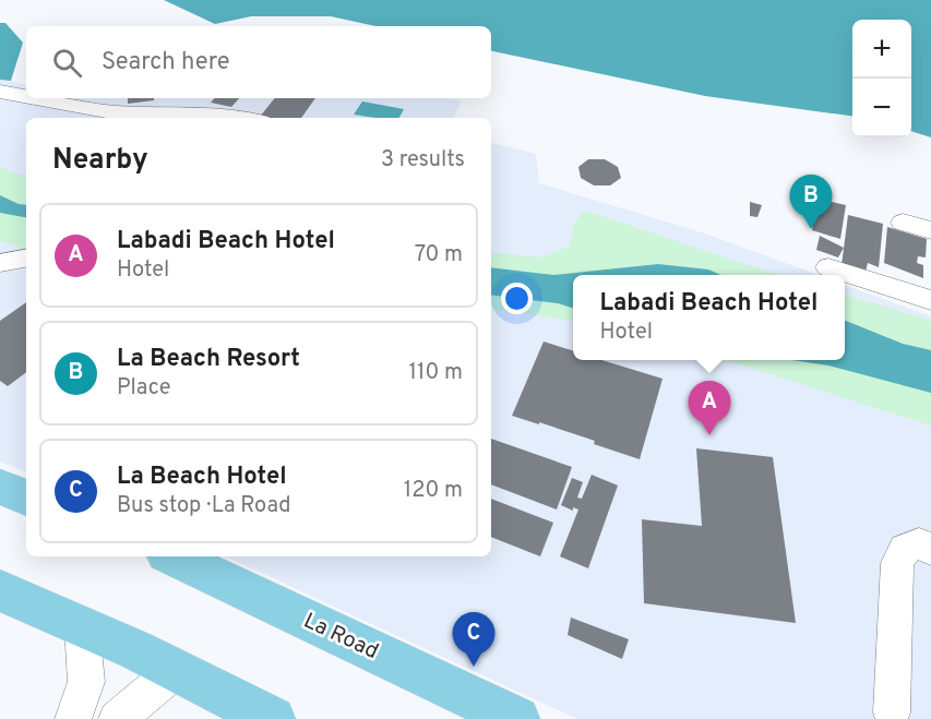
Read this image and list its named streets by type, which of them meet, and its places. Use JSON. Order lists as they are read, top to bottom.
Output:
{
  "streets": {
    "main road": ["La Road"]
  },
  "page": {
    "map_buttons": ["+", "−"],
    "search": "Search here",
    "heading": ["Nearby", "3 results"],
    "pins": ["B", "A", "C"],
    "list": [
      {
        "mark": "A",
        "name": "Labadi Beach Hotel",
        "note": "Hotel",
        "value": "70 m"
      },
      {
        "mark": "B",
        "name": "La Beach Resort",
        "note": "Place",
        "value": "110 m"
      },
      {
        "mark": "C",
        "name": "La Beach Hotel",
        "note": "Bus stop · La Road",
        "value": "120 m"
      }
    ],
    "popup": ["Labadi Beach Hotel", "Hotel"]
  }
}
